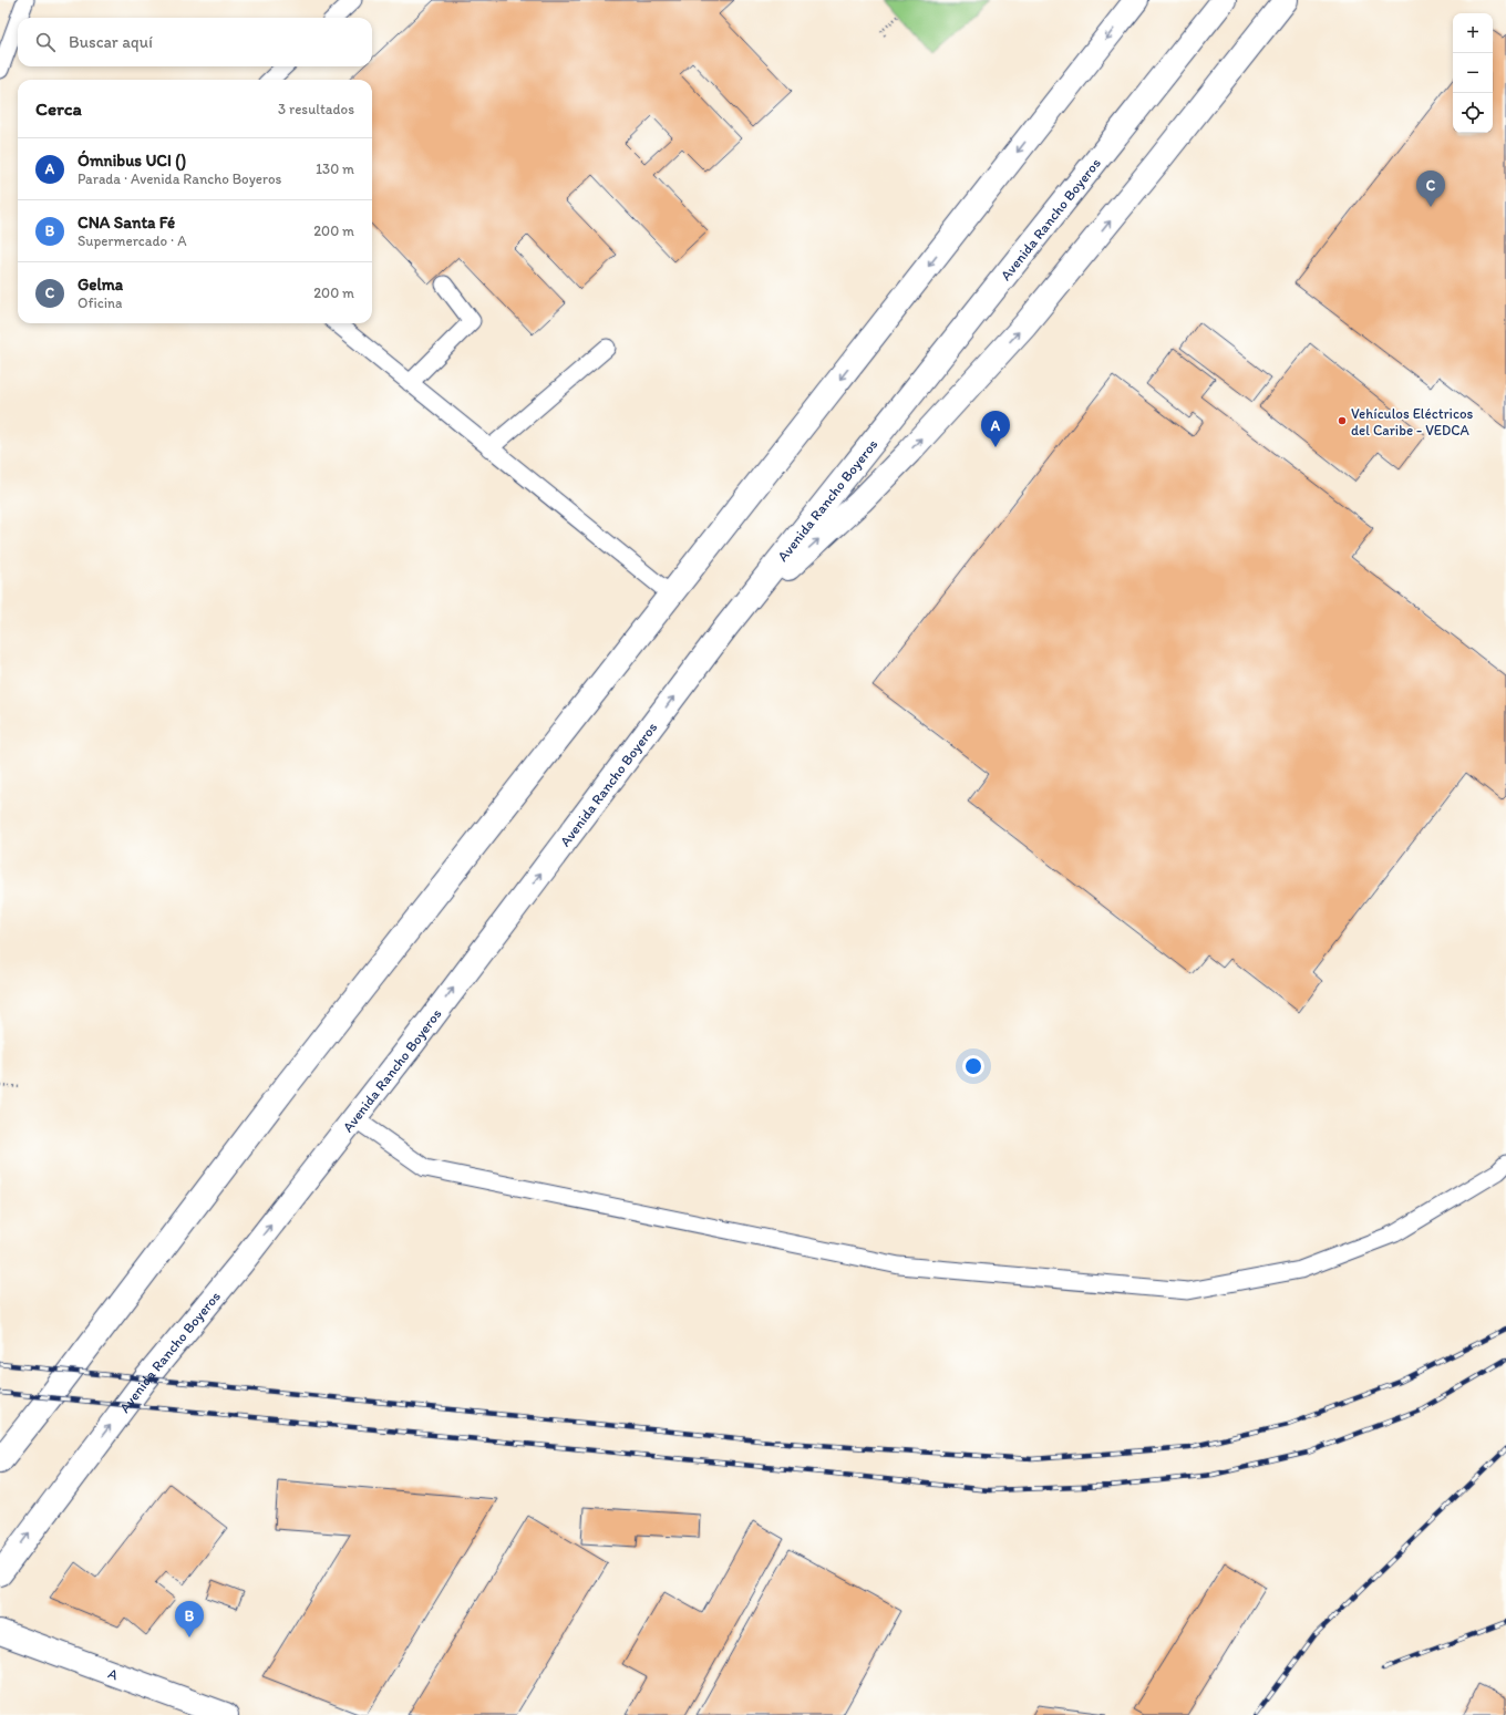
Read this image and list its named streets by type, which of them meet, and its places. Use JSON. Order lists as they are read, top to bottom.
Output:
{
  "streets": {
    "main road": ["Avenida Rancho Boyeros", "A"]
  },
  "places": ["Vehículos Eléctricos del Caribe - VEDCA"],
  "page": {
    "map_buttons": ["+", "−"],
    "search": "Buscar aquí",
    "heading": ["Cerca", "3 resultados"],
    "list": [
      {
        "mark": "A",
        "name": "Ómnibus UCI ()",
        "note": "Parada · Avenida Rancho Boyeros",
        "value": "130 m"
      },
      {
        "mark": "B",
        "name": "CNA Santa Fé",
        "note": "Supermercado · A",
        "value": "200 m"
      },
      {
        "mark": "C",
        "name": "Gelma",
        "note": "Oficina",
        "value": "200 m"
      }
    ],
    "pins": ["C", "A", "B"]
  }
}
